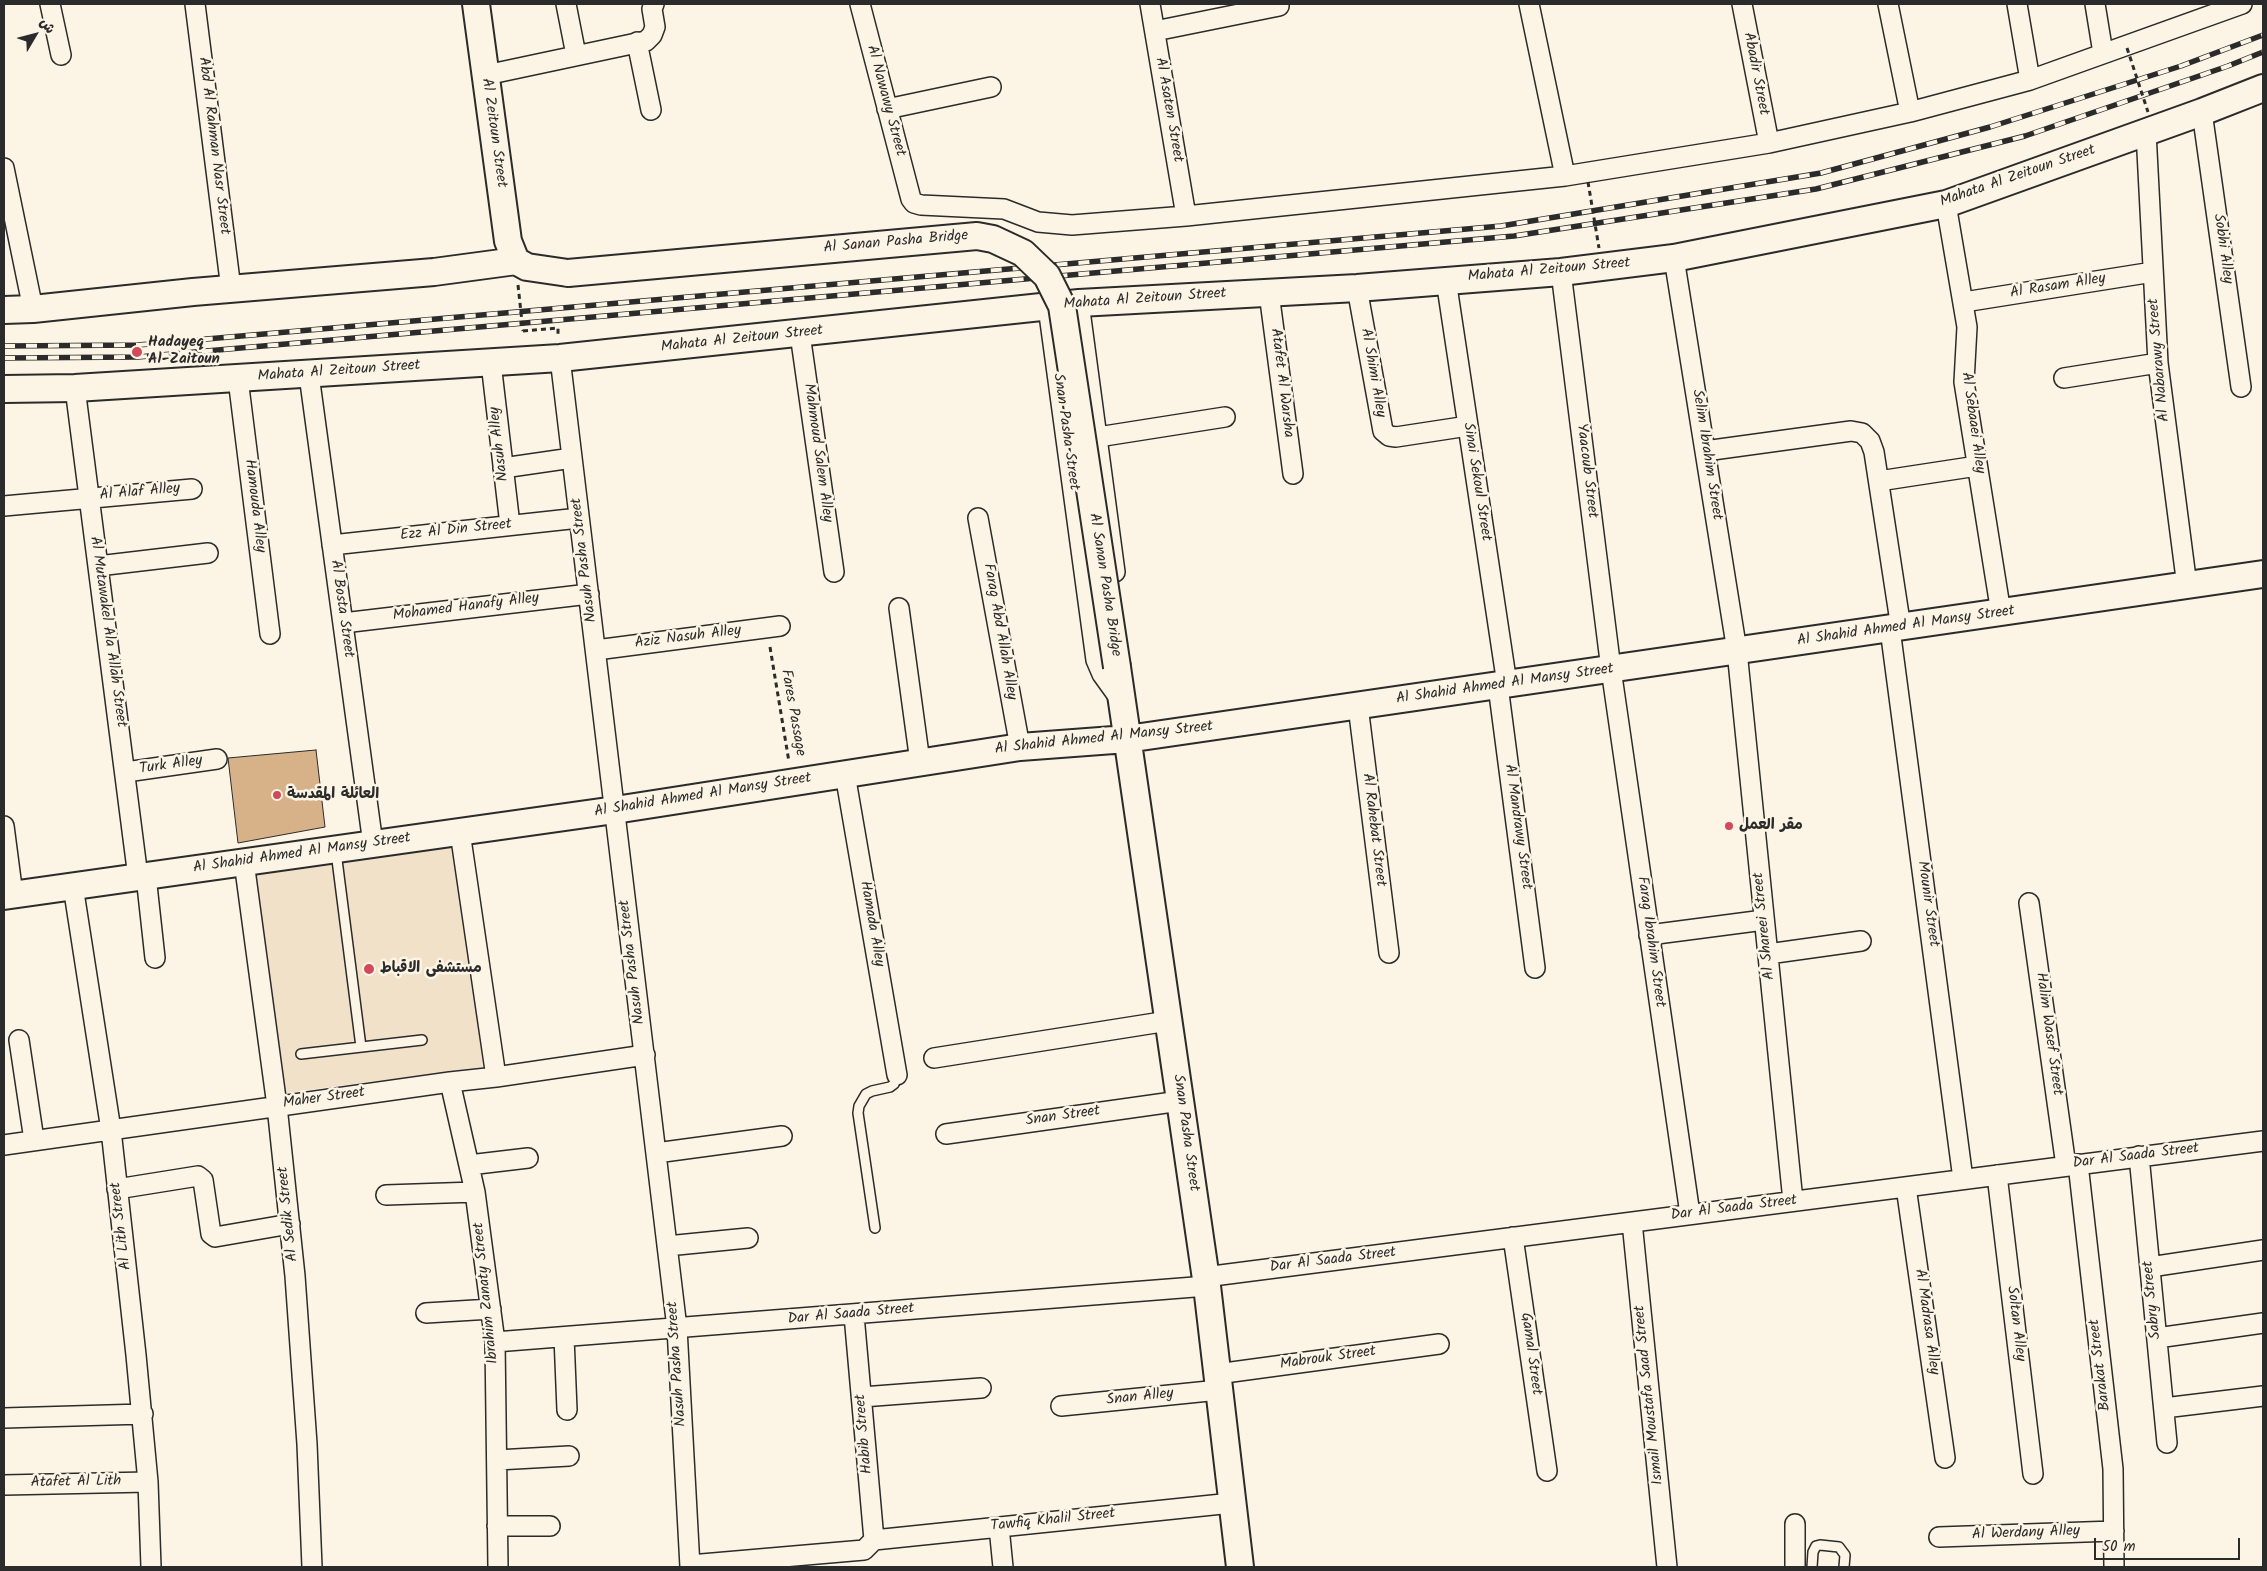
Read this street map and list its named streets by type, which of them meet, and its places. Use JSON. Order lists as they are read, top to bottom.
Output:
{
  "streets": {
    "street": [
      "Abadir Street",
      "Al Nawawy Street",
      "Al Asaten Street",
      "Al Zeitoun Street",
      "Abd Al Rahman Nasr Street",
      "Mahata Al Zeitoun Street",
      "Al Sanan Pasha Bridge",
      "Sobhi Alley",
      "Al Rasam Alley",
      "Al Nabarawy Street",
      "Al Shimi Alley",
      "Atafet Al Warsha",
      "Al Sebaaei Alley",
      "Snan Pasha Street",
      "Nasuh Alley",
      "Mahmoud Salem Alley",
      "Selim Ibrahim Street",
      "Yaacoub Street",
      "Sinai Sekoul Street",
      "Al Alaf Alley",
      "Hamouda Alley",
      "Ezz Al Din Street",
      "Nasuh Pasha Street",
      "Mohamed Hanafy Alley",
      "Al Bosta Street",
      "Al Shahid Ahmed Al Mansy Street",
      "Al Mutawakel Ala Allah Street",
      "Farag Abd Allah Alley",
      "Aziz Nasuh Alley",
      "Turk Alley",
      "Al Mandrawy Street",
      "Al Rahebat Street",
      "Mounir Street",
      "Hamada Alley",
      "Al Shareei Street",
      "Farag Ibrahim Street",
      "Halim Wasef Street",
      "Maher Street",
      "Snan Street",
      "Dar Al Saada Street",
      "Al Sedik Street",
      "Al Lith Street",
      "Ibrahim Zanaty Street",
      "Sabry Street",
      "Al Madrasa Alley",
      "Soltan Alley",
      "Gamal Street",
      "Mabrouk Street",
      "Barakat Street",
      "Ismail Moustafa Saad Street",
      "Snan Alley",
      "Habib Street",
      "Atafet Al Lith",
      "Tawfiq Khalil Street",
      "Al Werdany Alley"
    ],
    "path": ["Fares Passage"]
  },
  "crossings": [
    ["Al Nawawy Street", "Al Asaten Street"],
    ["Al Zeitoun Street", "Al Sanan Pasha Bridge"],
    ["Mahata Al Zeitoun Street", "Sobhi Alley"],
    ["Mahata Al Zeitoun Street", "Al Nabarawy Street"],
    ["Mahata Al Zeitoun Street", "Al Shimi Alley"],
    ["Mahata Al Zeitoun Street", "Atafet Al Warsha"],
    ["Mahata Al Zeitoun Street", "Al Sebaaei Alley"],
    ["Mahata Al Zeitoun Street", "Snan Pasha Street"],
    ["Mahata Al Zeitoun Street", "Nasuh Alley"],
    ["Mahata Al Zeitoun Street", "Mahmoud Salem Alley"],
    ["Mahata Al Zeitoun Street", "Selim Ibrahim Street"],
    ["Mahata Al Zeitoun Street", "Yaacoub Street"],
    ["Mahata Al Zeitoun Street", "Sinai Sekoul Street"],
    ["Mahata Al Zeitoun Street", "Hamouda Alley"],
    ["Mahata Al Zeitoun Street", "Nasuh Pasha Street"],
    ["Mahata Al Zeitoun Street", "Al Bosta Street"],
    ["Mahata Al Zeitoun Street", "Al Mutawakel Ala Allah Street"],
    ["Al Sanan Pasha Bridge", "Snan Pasha Street"],
    ["Al Rasam Alley", "Al Nabarawy Street"],
    ["Al Rasam Alley", "Al Sebaaei Alley"],
    ["Al Nabarawy Street", "Al Shahid Ahmed Al Mansy Street"],
    ["Al Shimi Alley", "Sinai Sekoul Street"],
    ["Al Sebaaei Alley", "Al Shahid Ahmed Al Mansy Street"],
    ["Snan Pasha Street", "Al Shahid Ahmed Al Mansy Street"],
    ["Snan Pasha Street", "Snan Street"],
    ["Snan Pasha Street", "Dar Al Saada Street"],
    ["Snan Pasha Street", "Mabrouk Street"],
    ["Snan Pasha Street", "Snan Alley"],
    ["Snan Pasha Street", "Tawfiq Khalil Street"],
    ["Nasuh Alley", "Ezz Al Din Street"],
    ["Selim Ibrahim Street", "Al Shahid Ahmed Al Mansy Street"],
    ["Selim Ibrahim Street", "Mounir Street"],
    ["Selim Ibrahim Street", "Al Shareei Street"],
    ["Yaacoub Street", "Al Shahid Ahmed Al Mansy Street"],
    ["Yaacoub Street", "Farag Ibrahim Street"],
    ["Sinai Sekoul Street", "Al Shahid Ahmed Al Mansy Street"],
    ["Sinai Sekoul Street", "Al Mandrawy Street"],
    ["Al Alaf Alley", "Al Mutawakel Ala Allah Street"],
    ["Ezz Al Din Street", "Nasuh Pasha Street"],
    ["Ezz Al Din Street", "Al Bosta Street"],
    ["Nasuh Pasha Street", "Mohamed Hanafy Alley"],
    ["Nasuh Pasha Street", "Al Shahid Ahmed Al Mansy Street"],
    ["Nasuh Pasha Street", "Aziz Nasuh Alley"],
    ["Nasuh Pasha Street", "Maher Street"],
    ["Nasuh Pasha Street", "Dar Al Saada Street"],
    ["Nasuh Pasha Street", "Tawfiq Khalil Street"],
    ["Mohamed Hanafy Alley", "Al Bosta Street"],
    ["Al Bosta Street", "Al Shahid Ahmed Al Mansy Street"],
    ["Al Shahid Ahmed Al Mansy Street", "Al Mutawakel Ala Allah Street"],
    ["Al Shahid Ahmed Al Mansy Street", "Farag Abd Allah Alley"],
    ["Al Shahid Ahmed Al Mansy Street", "Fares Passage"],
    ["Al Shahid Ahmed Al Mansy Street", "Al Mandrawy Street"],
    ["Al Shahid Ahmed Al Mansy Street", "Al Rahebat Street"],
    ["Al Shahid Ahmed Al Mansy Street", "Mounir Street"],
    ["Al Shahid Ahmed Al Mansy Street", "Hamada Alley"],
    ["Al Shahid Ahmed Al Mansy Street", "Al Shareei Street"],
    ["Al Shahid Ahmed Al Mansy Street", "Farag Ibrahim Street"],
    ["Al Shahid Ahmed Al Mansy Street", "Al Sedik Street"],
    ["Al Shahid Ahmed Al Mansy Street", "Al Lith Street"],
    ["Al Mutawakel Ala Allah Street", "Turk Alley"],
    ["Mounir Street", "Dar Al Saada Street"],
    ["Al Shareei Street", "Dar Al Saada Street"],
    ["Farag Ibrahim Street", "Dar Al Saada Street"],
    ["Halim Wasef Street", "Dar Al Saada Street"],
    ["Halim Wasef Street", "Barakat Street"],
    ["Maher Street", "Al Sedik Street"],
    ["Maher Street", "Al Lith Street"],
    ["Maher Street", "Ibrahim Zanaty Street"],
    ["Dar Al Saada Street", "Ibrahim Zanaty Street"],
    ["Dar Al Saada Street", "Sabry Street"],
    ["Dar Al Saada Street", "Al Madrasa Alley"],
    ["Dar Al Saada Street", "Soltan Alley"],
    ["Dar Al Saada Street", "Gamal Street"],
    ["Dar Al Saada Street", "Barakat Street"],
    ["Dar Al Saada Street", "Ismail Moustafa Saad Street"],
    ["Dar Al Saada Street", "Habib Street"],
    ["Al Lith Street", "Atafet Al Lith"],
    ["Mabrouk Street", "Snan Alley"],
    ["Barakat Street", "Al Werdany Alley"],
    ["Habib Street", "Tawfiq Khalil Street"]
  ],
  "places": [
    "Hadayeq Al-Zaitoun",
    "العائلة المقدسة",
    "مقر العمل",
    "مستشفى الاقباط"
  ],
  "scale_bar": "50 m",
  "north": "top right"
}
